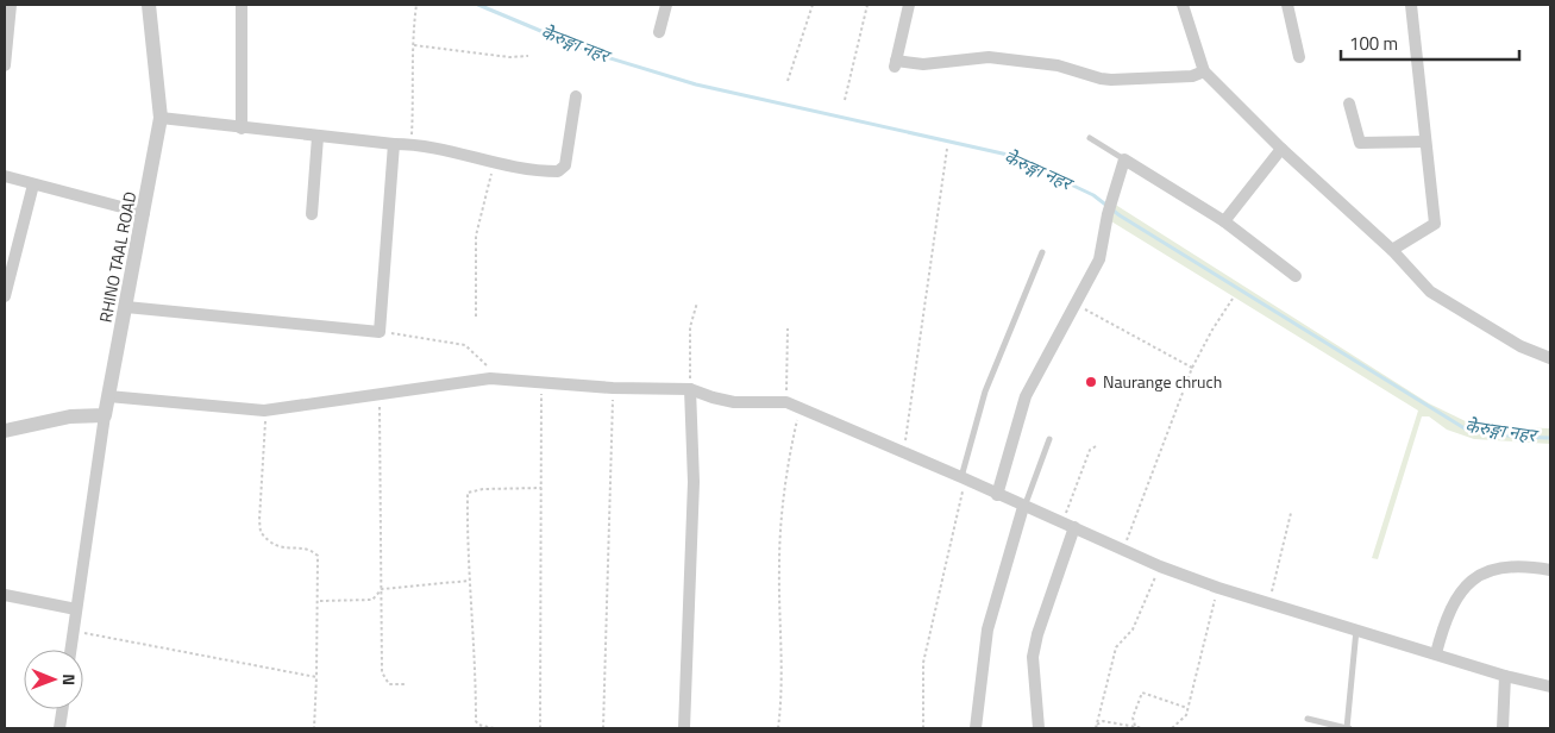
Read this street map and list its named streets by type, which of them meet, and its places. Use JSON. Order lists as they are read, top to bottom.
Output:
{
  "streets": {
    "street": ["RHINO TAAL ROAD"]
  },
  "water": ["केेरुङ्गा नहर"],
  "places": ["Naurange chruch"],
  "scale_bar": "100 m",
  "north": "right"
}
